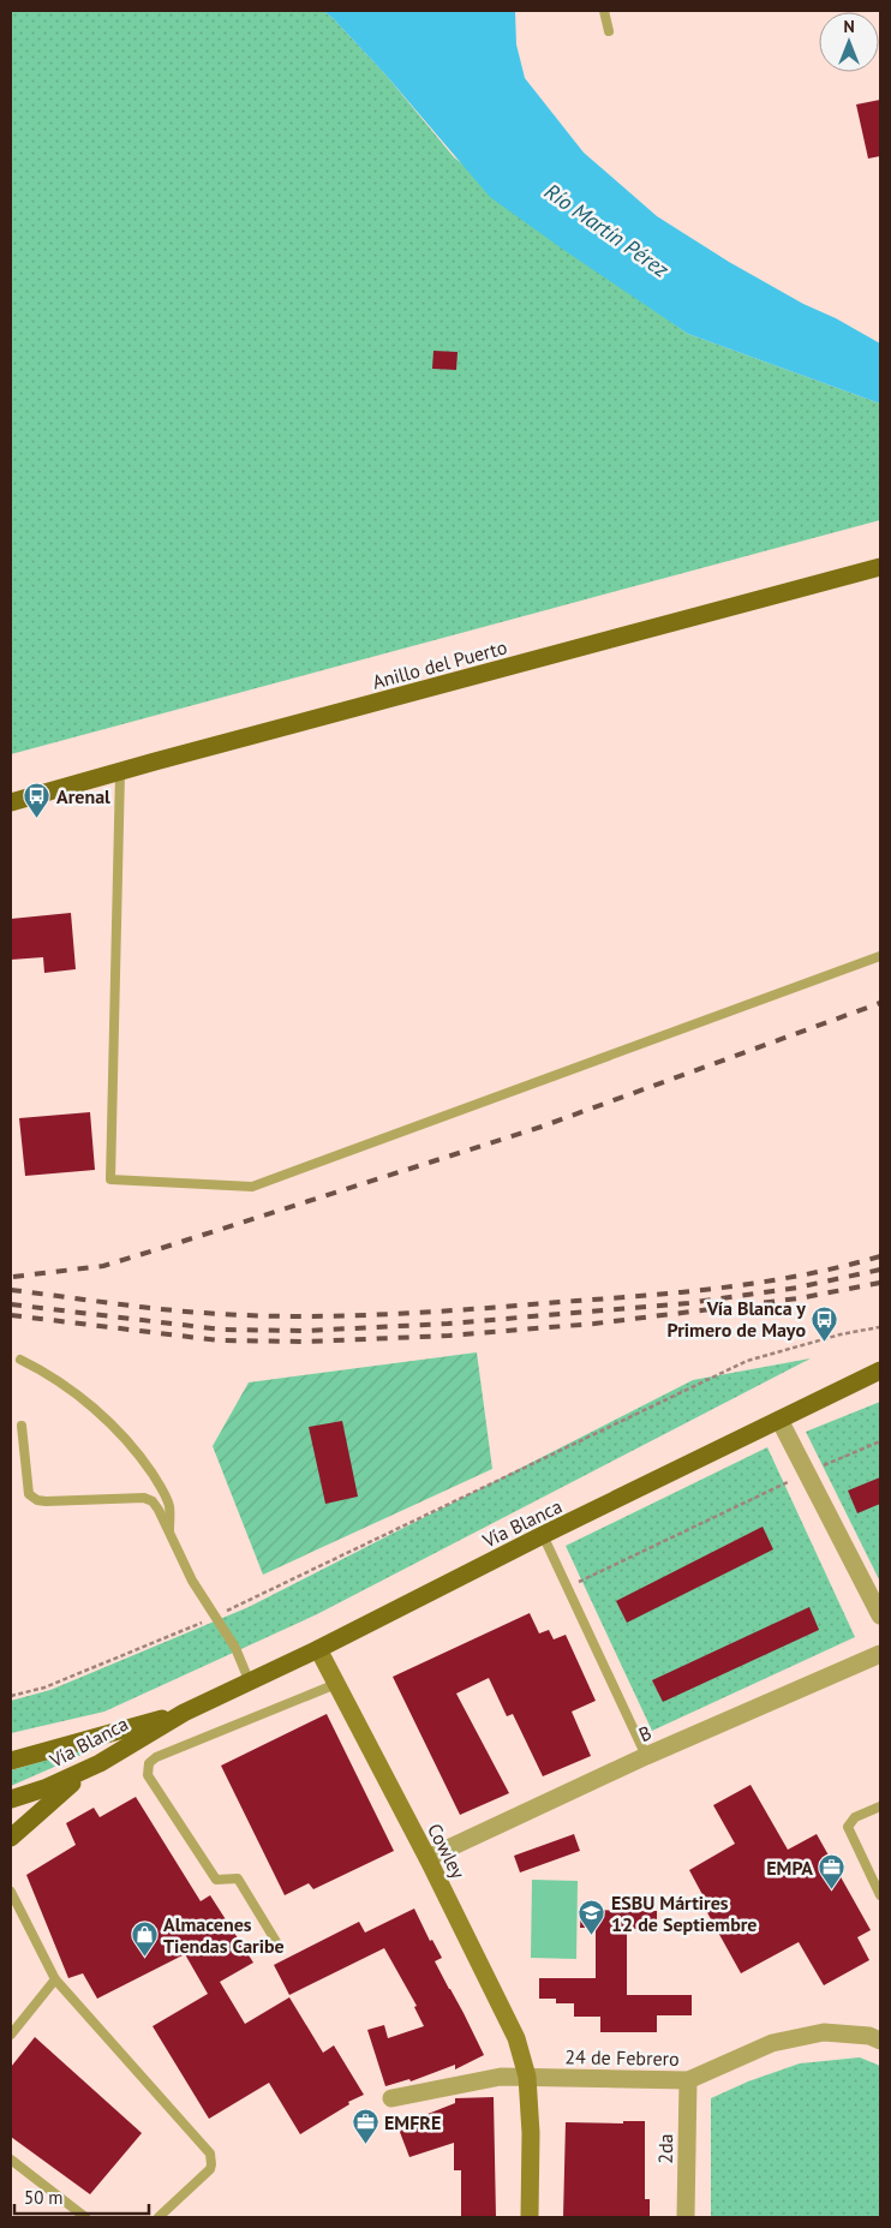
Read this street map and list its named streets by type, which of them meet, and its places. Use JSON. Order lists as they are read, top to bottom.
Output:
{
  "streets": {
    "main road": ["Anillo del Puerto", "Vía Blanca"],
    "street": [
      "B",
      "Cowley",
      "24 de Febrero",
      "2da"
    ]
  },
  "crossings": [
    ["Vía Blanca", "Cowley"],
    ["B", "Cowley"],
    ["Cowley", "24 de Febrero"],
    ["24 de Febrero", "2da"]
  ],
  "water": ["Río Martín Pérez"],
  "places": {
    "bus stop": ["Arenal", "Vía Blanca y Primero de Mayo"],
    "office": ["EMPA", "EMFRE"],
    "school or university": ["ESBU Mártires 12 de Septiembre"],
    "shop": ["Almacenes Tiendas Caribe"]
  },
  "scale_bar": "50 m",
  "north": "top"
}
